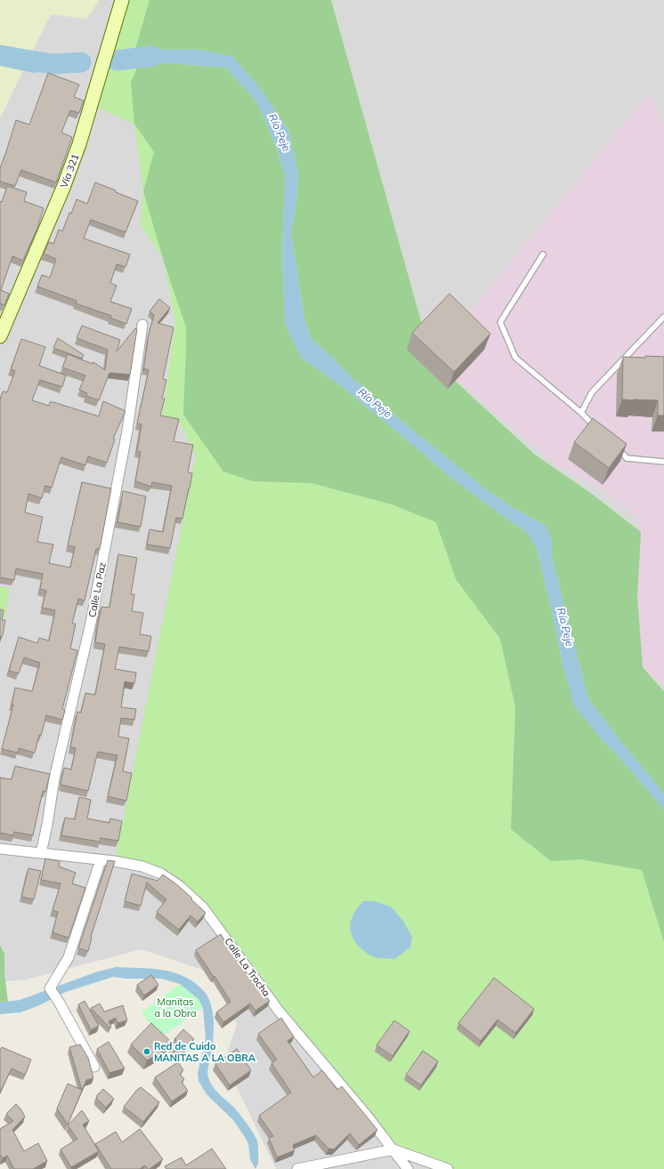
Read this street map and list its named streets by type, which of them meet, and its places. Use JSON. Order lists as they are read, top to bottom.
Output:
{
  "streets": {
    "street": ["Vía 321", "Calle La Paz", "Calle La Trocha"]
  },
  "crossings": [
    ["Calle La Paz", "Calle La Trocha"]
  ],
  "water": ["Río Peje"],
  "parks": ["Manitas a la Obra"],
  "places": ["Red de Cuido MANITAS A LA OBRA"]
}
